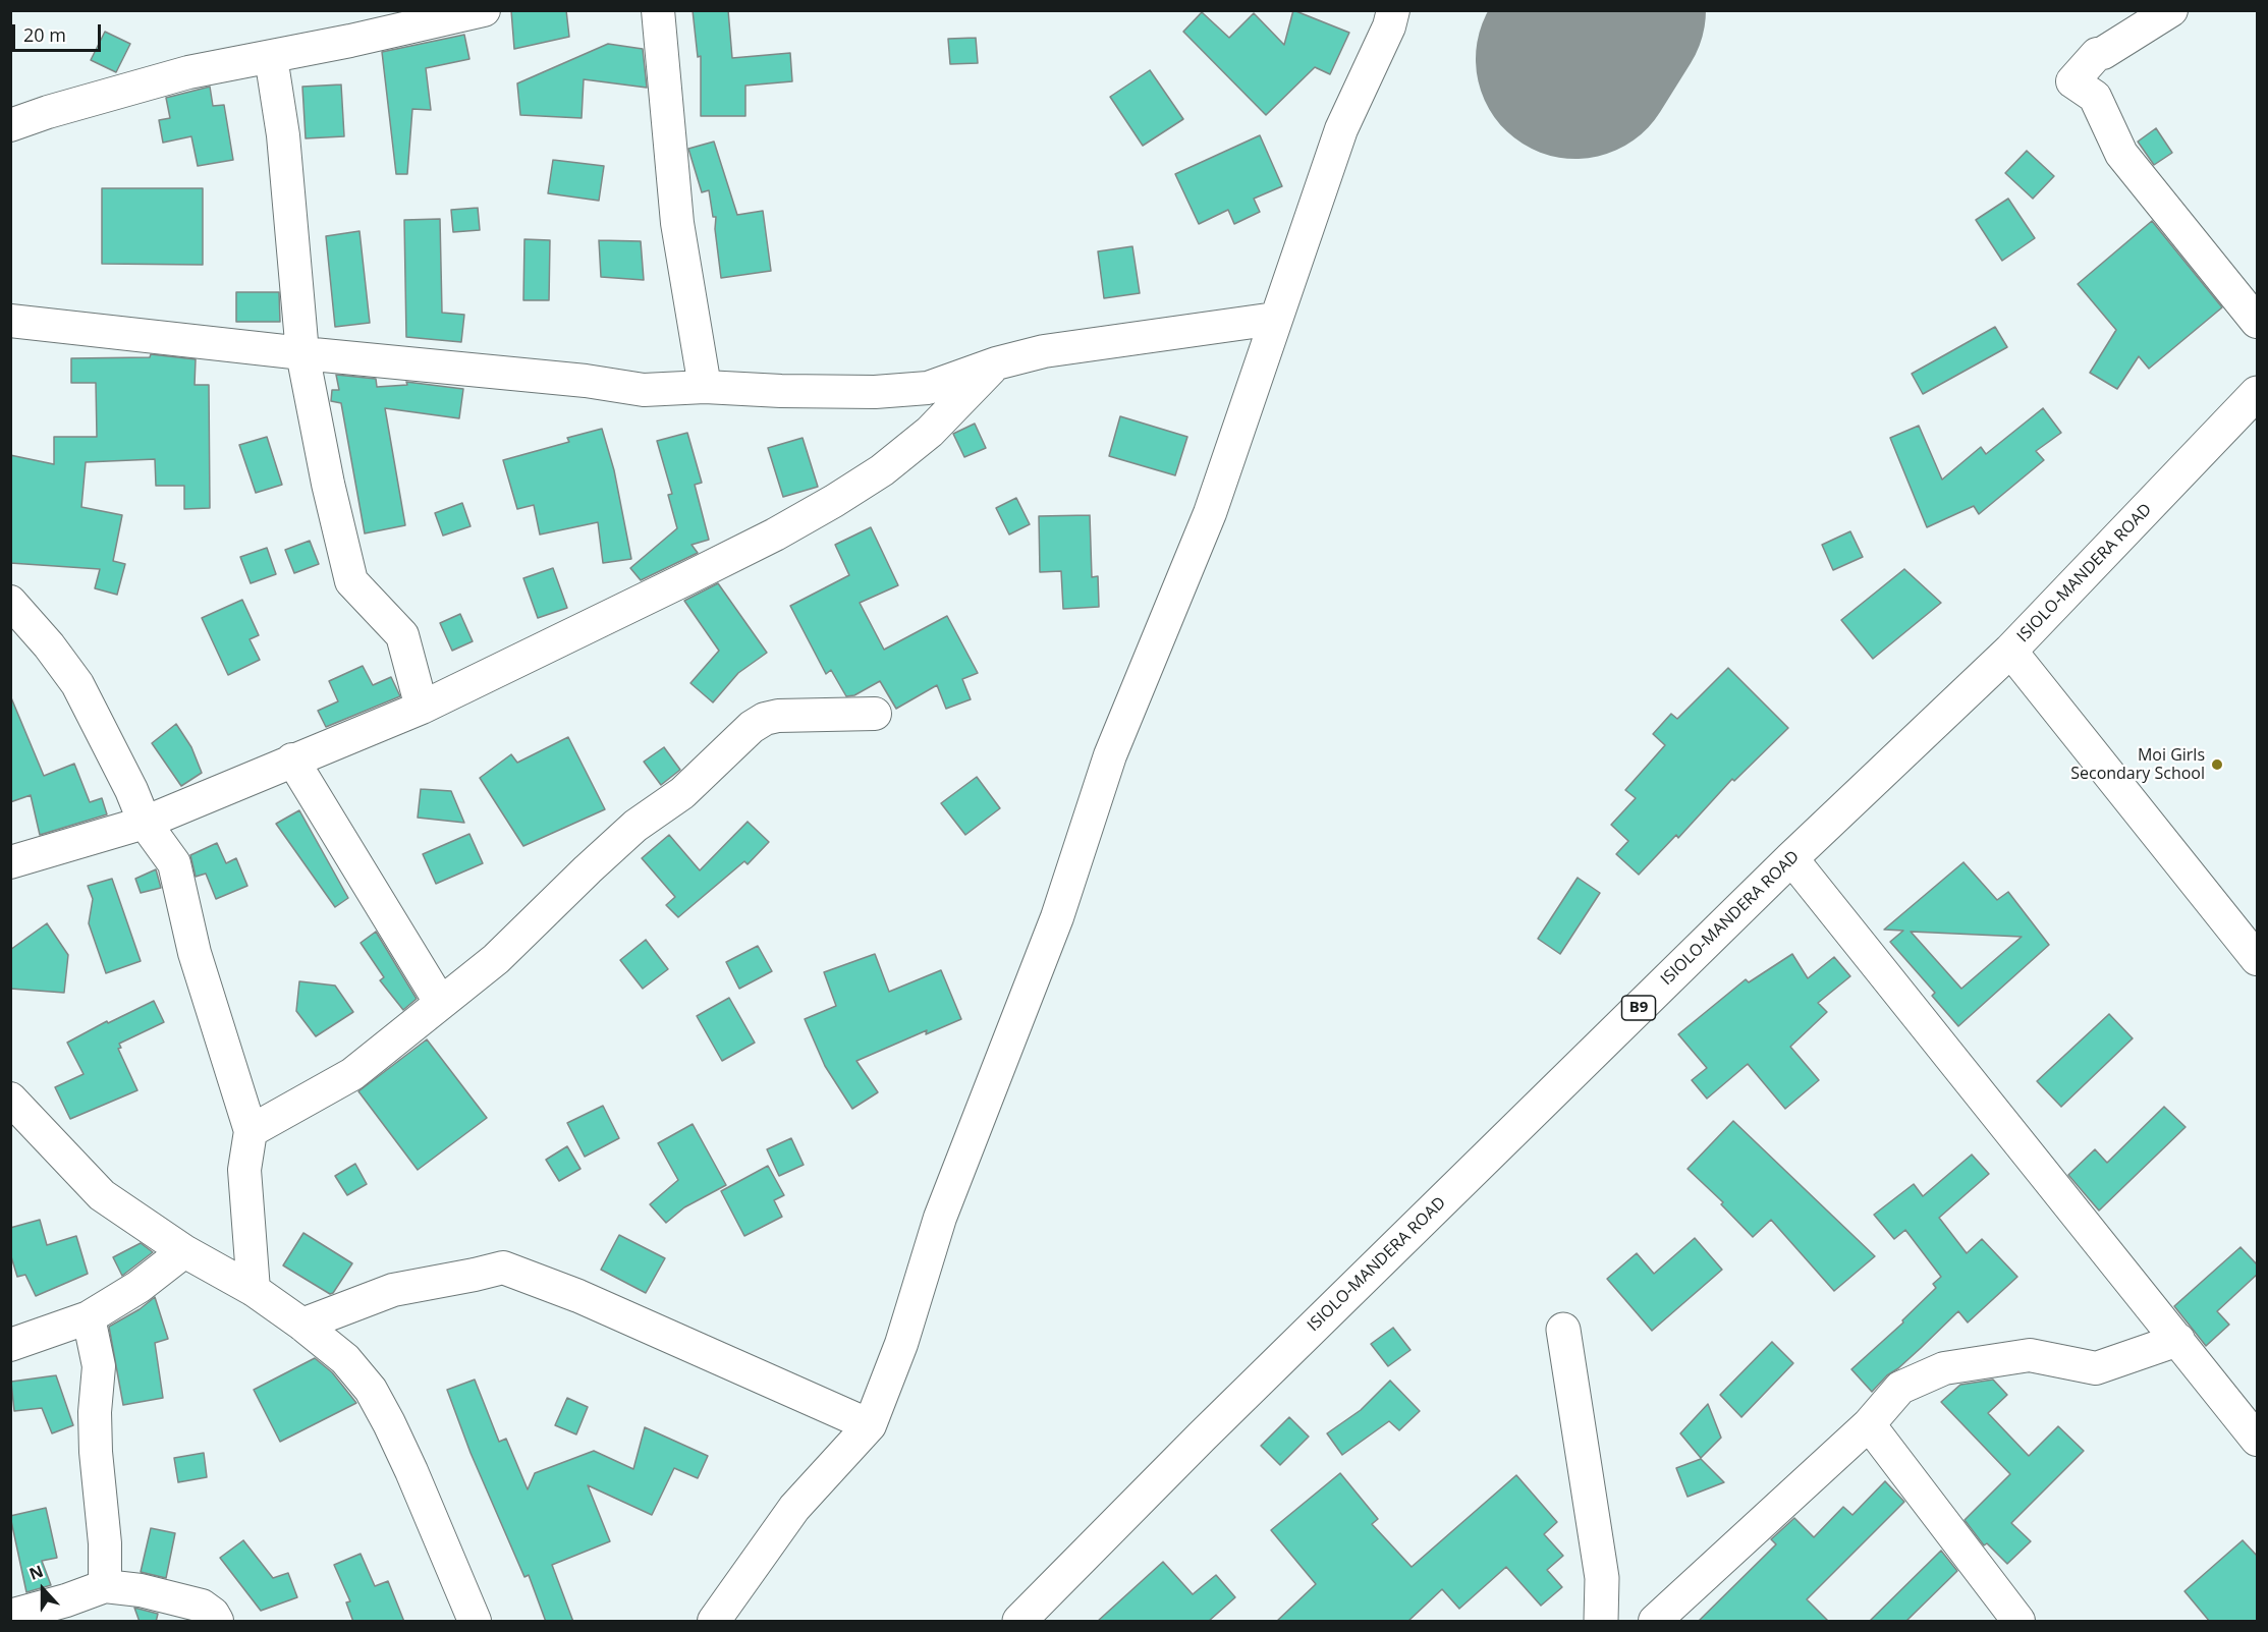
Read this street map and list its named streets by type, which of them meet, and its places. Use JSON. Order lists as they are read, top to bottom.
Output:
{
  "streets": {
    "main road": ["ISIOLO-MANDERA ROAD", "B9"]
  },
  "places": ["Moi Girls Secondary School"],
  "scale_bar": "20 m",
  "north": "top"
}
